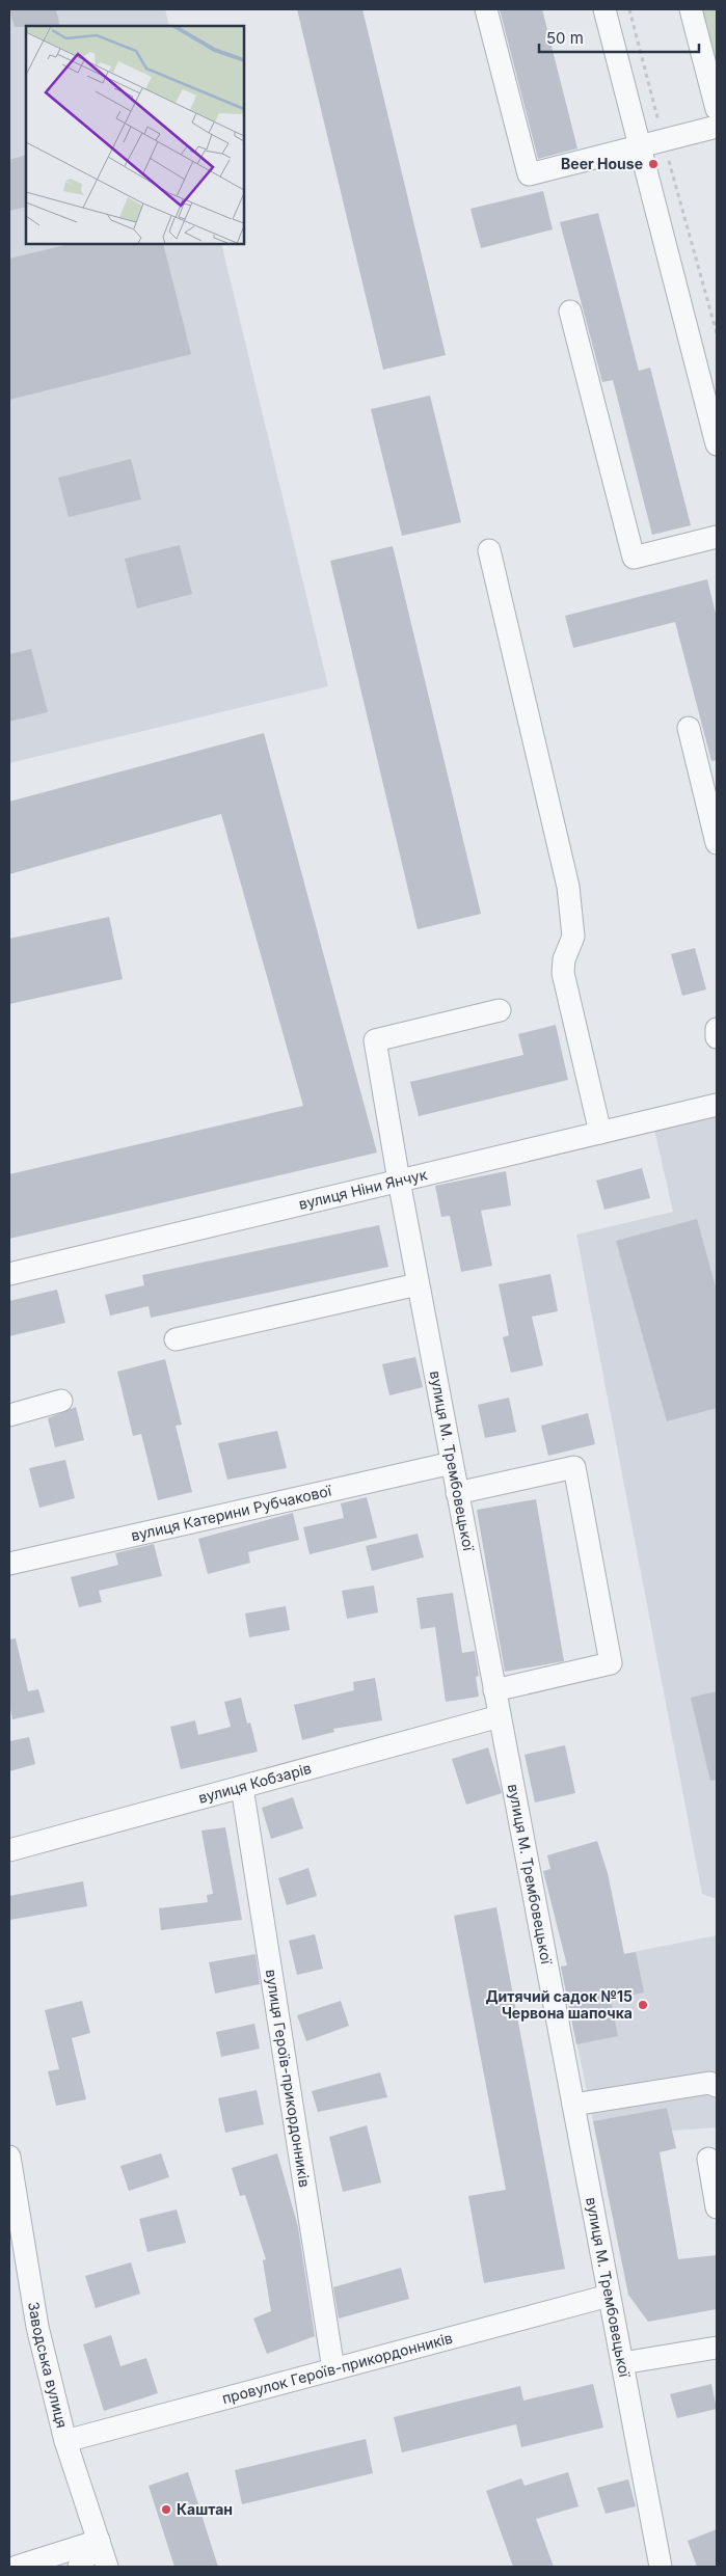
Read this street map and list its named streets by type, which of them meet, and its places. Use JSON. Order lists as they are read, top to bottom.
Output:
{
  "streets": {
    "street": [
      "вулиця Ніни Янчук",
      "вулиця М. Трембовецької",
      "вулиця Катерини Рубчакової",
      "вулиця Кобзарів",
      "вулиця Героїв-прикордонників",
      "Заводська вулиця",
      "провулок Героїв-прикордонників"
    ]
  },
  "crossings": [
    ["вулиця Ніни Янчук", "вулиця М. Трембовецької"],
    ["вулиця М. Трембовецької", "вулиця Катерини Рубчакової"],
    ["вулиця М. Трембовецької", "вулиця Кобзарів"],
    ["вулиця М. Трембовецької", "провулок Героїв-прикордонників"],
    ["вулиця Кобзарів", "вулиця Героїв-прикордонників"],
    ["вулиця Героїв-прикордонників", "провулок Героїв-прикордонників"],
    ["Заводська вулиця", "провулок Героїв-прикордонників"]
  ],
  "places": ["Beer House", "Дитячий садок №15 Червона шапочка", "Каштан"],
  "scale_bar": "50 m"
}
